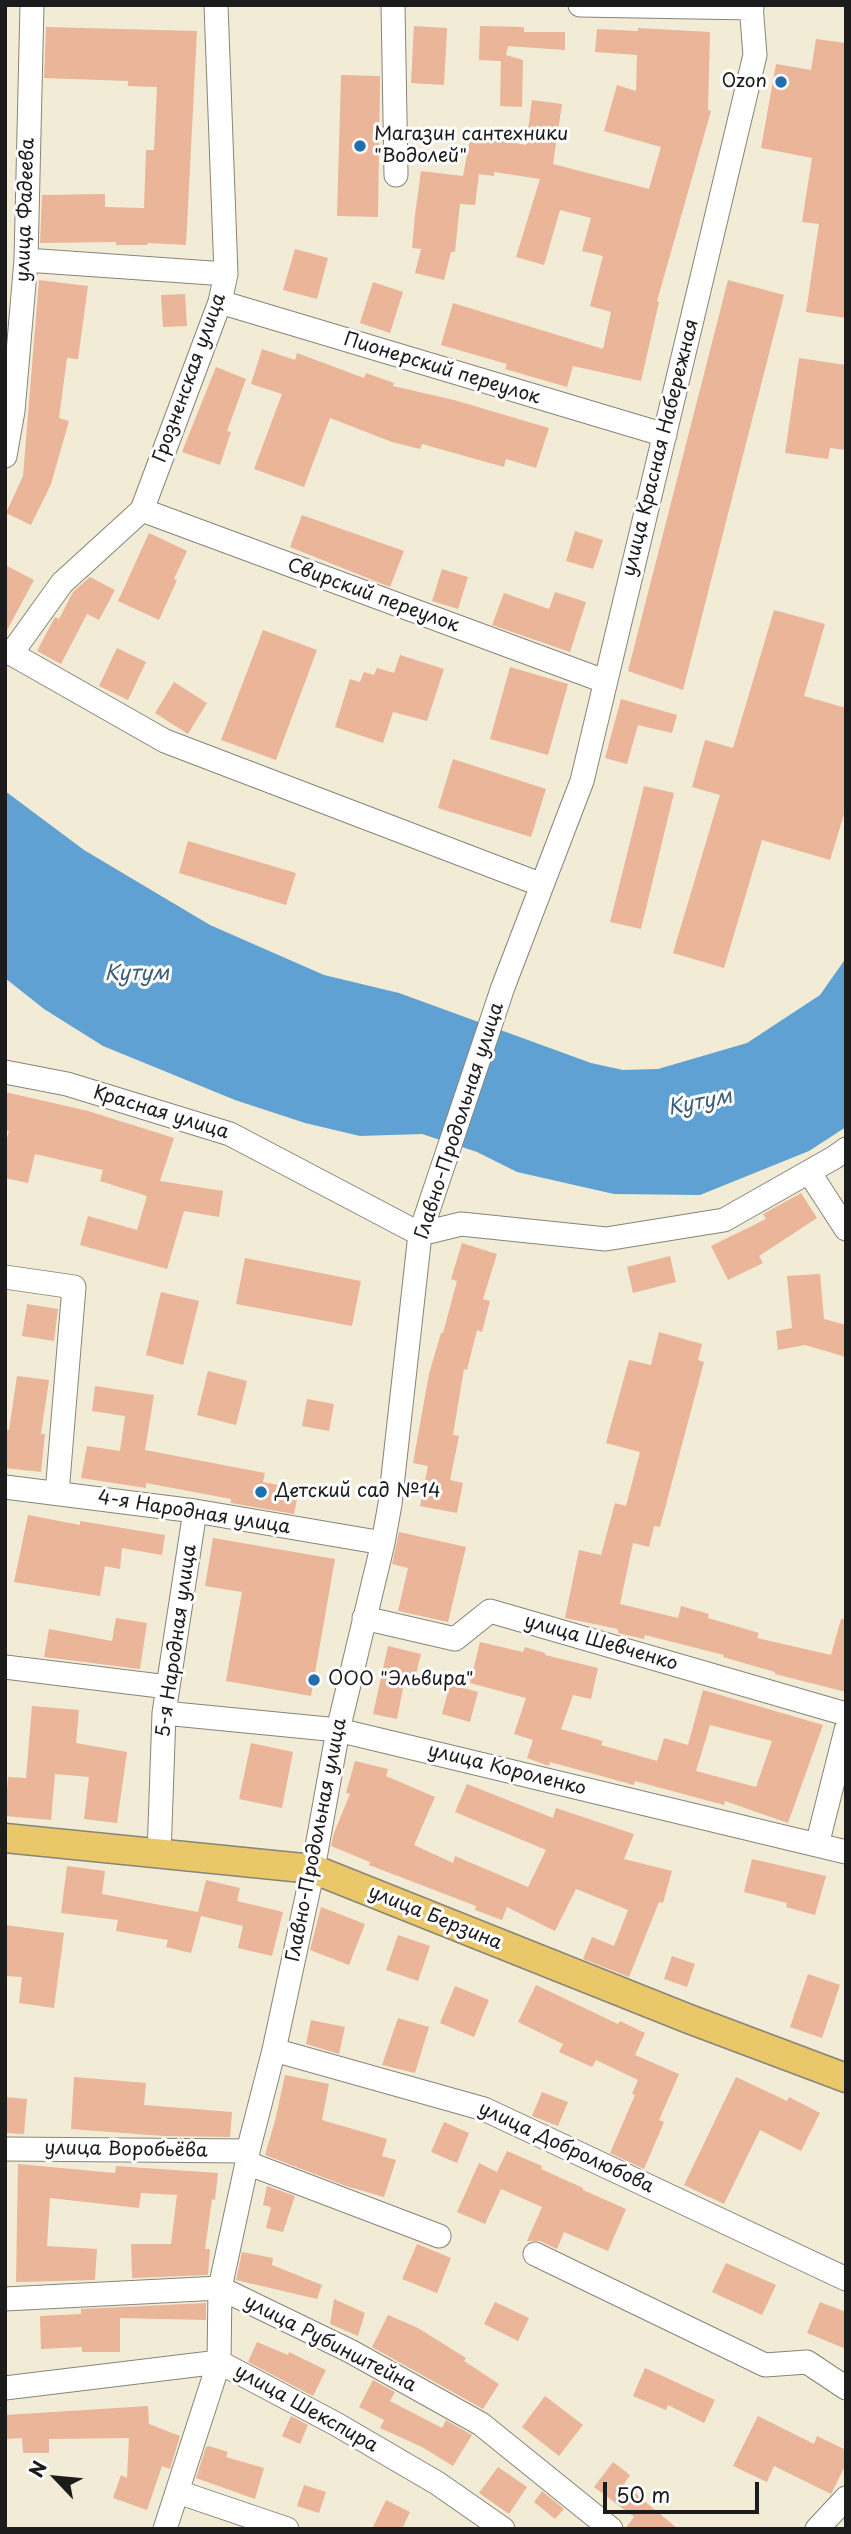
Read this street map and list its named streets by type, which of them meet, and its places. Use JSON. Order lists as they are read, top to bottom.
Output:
{
  "streets": {
    "main road": ["улица Берзина"],
    "street": [
      "улица Фадеева",
      "Пионерский переулок",
      "Грозненская улица",
      "улица Красная Набережная",
      "Свирский переулок",
      "Красная улица",
      "Главно-Продольная улица",
      "4-я Народная улица",
      "5-я Народная улица",
      "улица Шевченко",
      "улица Короленко",
      "улица Добролюбова",
      "улица Воробьёва",
      "улица Рубинштейна",
      "улица Шекспира"
    ]
  },
  "crossings": [
    ["Пионерский переулок", "Грозненская улица"],
    ["Пионерский переулок", "улица Красная Набережная"],
    ["Грозненская улица", "Свирский переулок"],
    ["улица Красная Набережная", "Свирский переулок"],
    ["улица Красная Набережная", "Главно-Продольная улица"],
    ["Красная улица", "Главно-Продольная улица"],
    ["Главно-Продольная улица", "4-я Народная улица"],
    ["Главно-Продольная улица", "улица Шевченко"],
    ["Главно-Продольная улица", "улица Короленко"],
    ["Главно-Продольная улица", "улица Берзина"],
    ["Главно-Продольная улица", "улица Добролюбова"],
    ["Главно-Продольная улица", "улица Воробьёва"],
    ["Главно-Продольная улица", "улица Рубинштейна"],
    ["Главно-Продольная улица", "улица Шекспира"],
    ["4-я Народная улица", "5-я Народная улица"],
    ["5-я Народная улица", "улица Короленко"],
    ["5-я Народная улица", "улица Берзина"]
  ],
  "water": ["Кутум"],
  "places": [
    "Ozon",
    "Магазин сантехники \"Водолей\"",
    "Детский сад №14",
    "ООО \"Эльвира\""
  ],
  "scale_bar": "50 m",
  "north": "top left"
}
